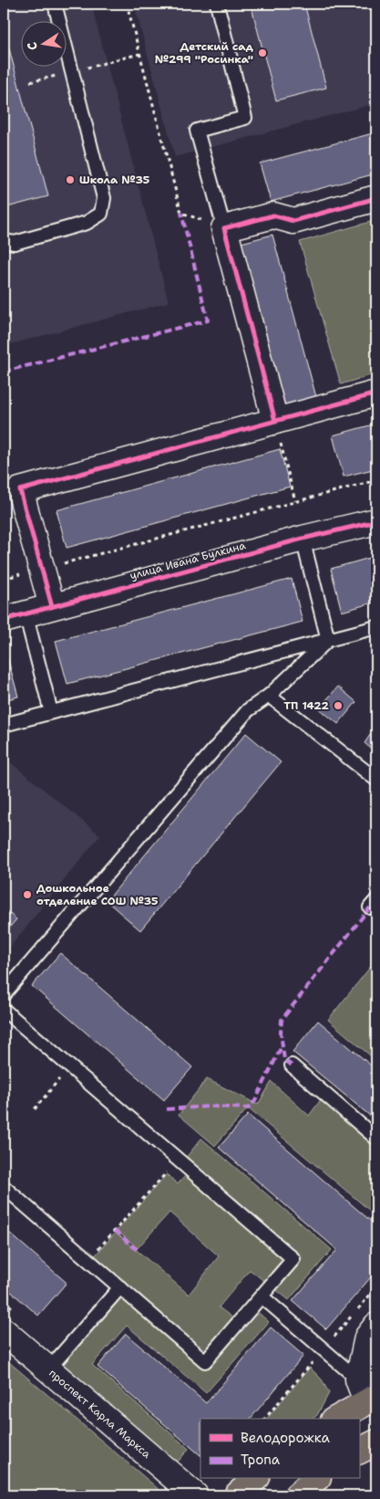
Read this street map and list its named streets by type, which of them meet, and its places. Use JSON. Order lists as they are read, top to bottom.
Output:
{
  "streets": {
    "street": ["улица Ивана Булкина", "проспект Карла Маркса"]
  },
  "places": [
    "Детский сад №299 \"Росинка\"",
    "Школа №35",
    "ТП 1422",
    "Дошкольное отделение СОШ №35"
  ],
  "legend": ["Велодорожка", "Тропа"],
  "north": "left"
}
